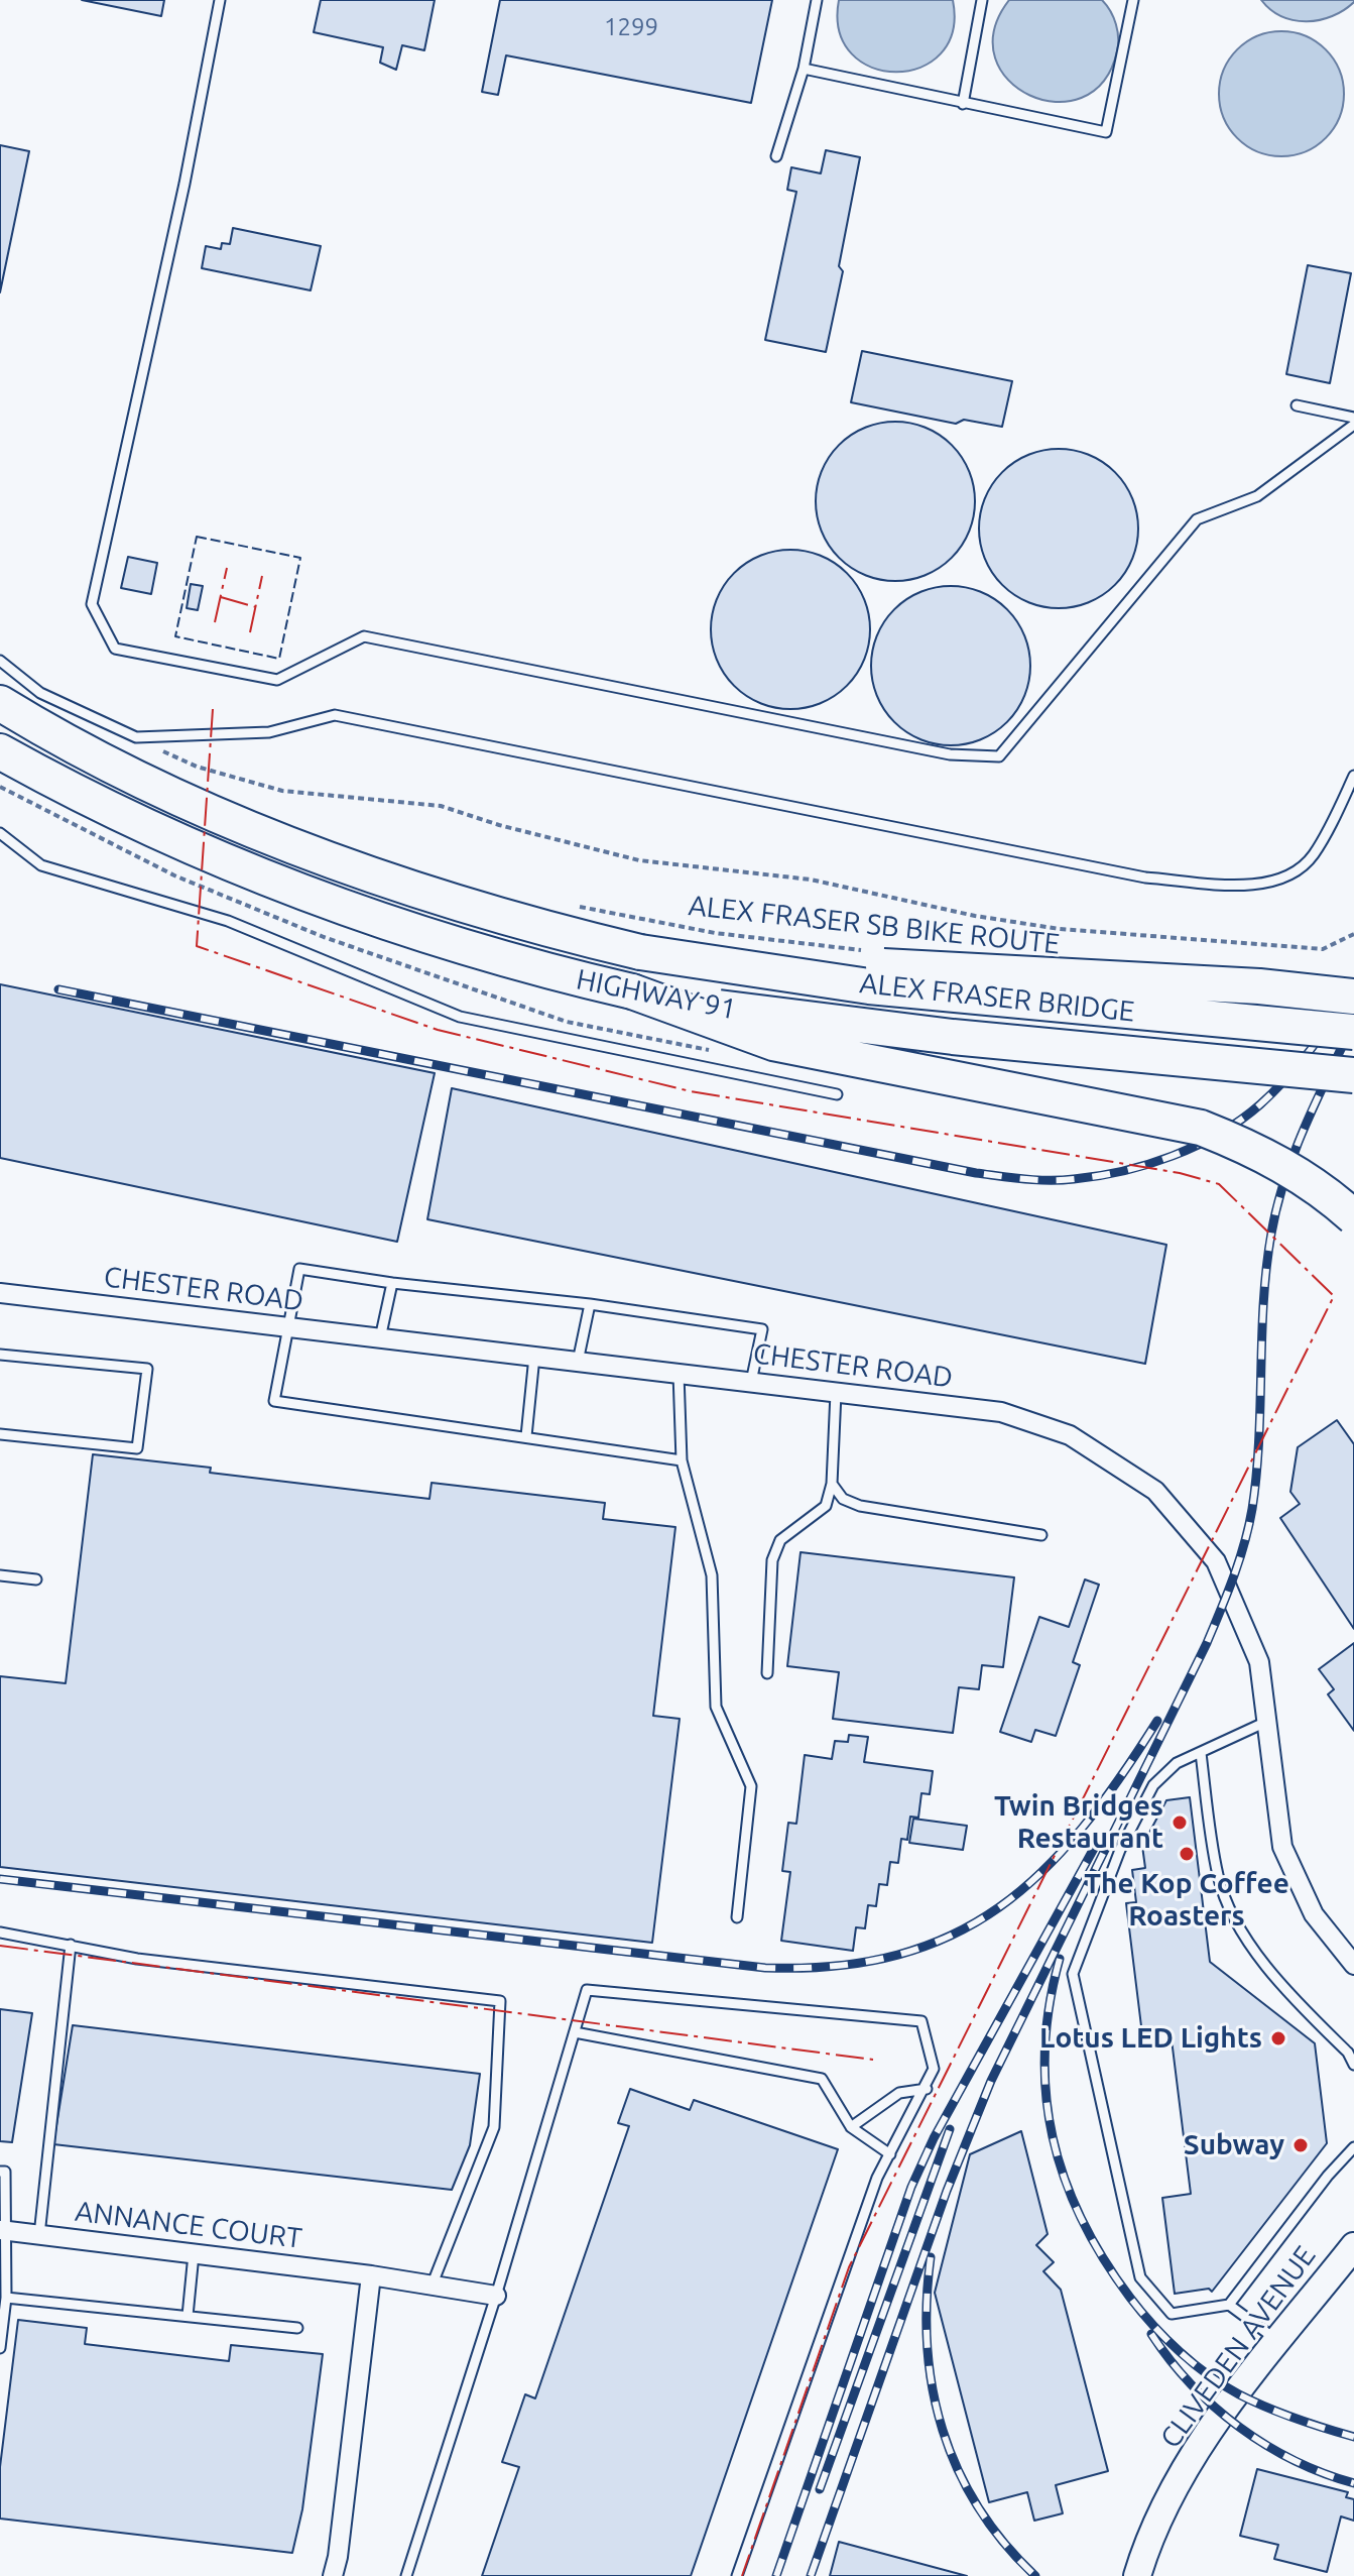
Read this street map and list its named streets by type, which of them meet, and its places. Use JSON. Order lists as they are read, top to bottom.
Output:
{
  "streets": {
    "highway": ["HIGHWAY 91", "ALEX FRASER BRIDGE"],
    "street": ["CHESTER ROAD", "ANNANCE COURT", "CLIVEDEN AVENUE"],
    "path": ["ALEX FRASER SB BIKE ROUTE"]
  },
  "crossings": [
    ["HIGHWAY 91", "ALEX FRASER BRIDGE"]
  ],
  "places": [
    "Twin Bridges Restaurant",
    "The Kop Coffee Roasters",
    "Lotus LED Lights",
    "Subway"
  ],
  "house_numbers": ["1299"]
}
